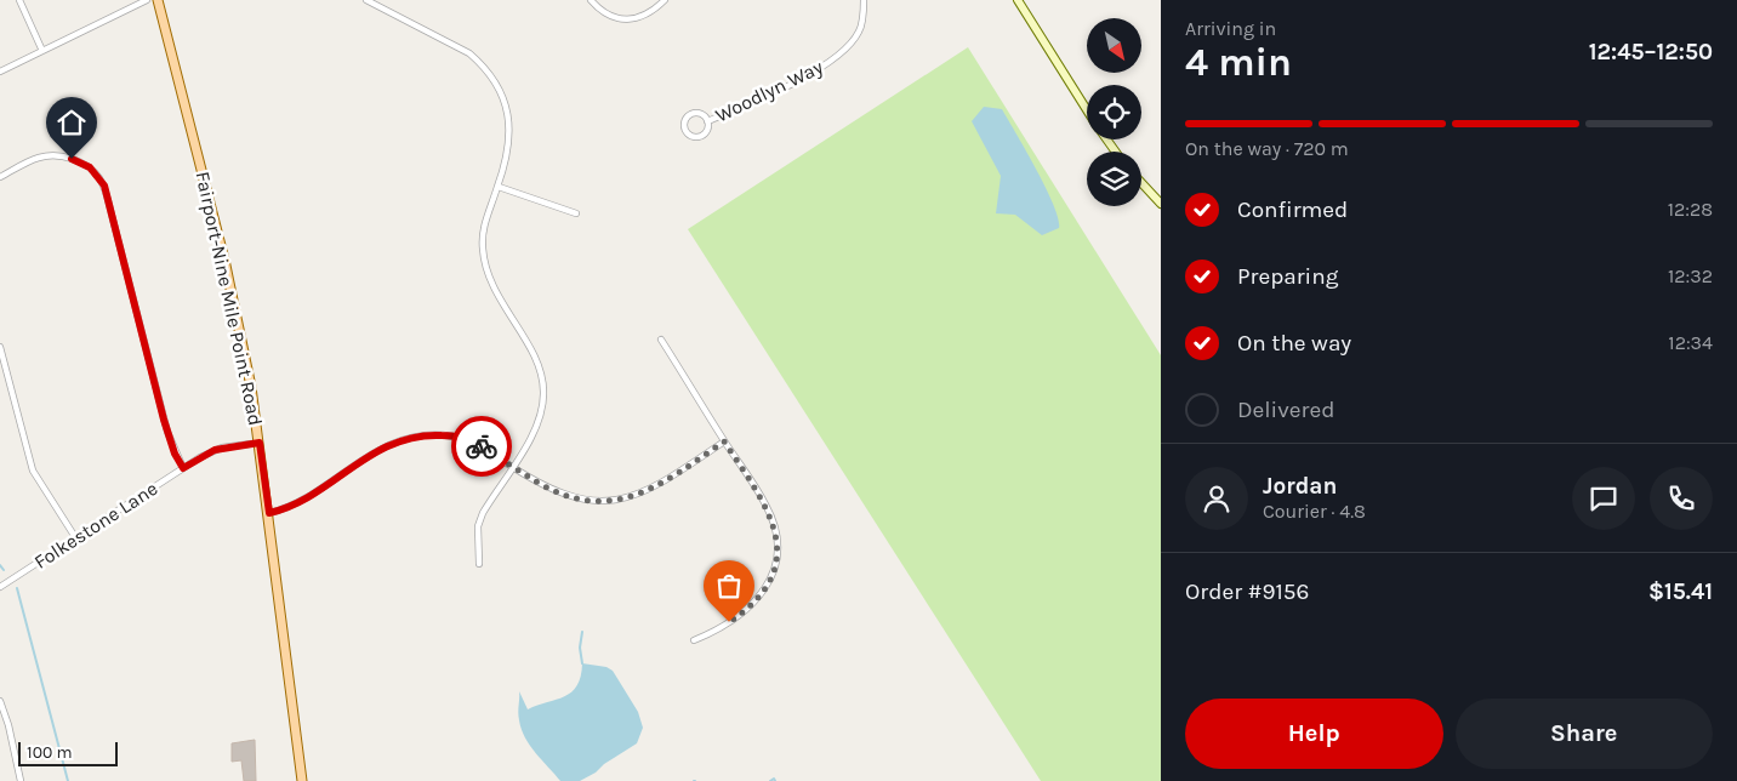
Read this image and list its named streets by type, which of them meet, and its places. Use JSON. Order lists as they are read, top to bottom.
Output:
{
  "streets": {
    "main road": ["Fairport-Nine Mile Point Road"],
    "street": ["Woodlyn Way", "Folkestone Lane"]
  },
  "crossings": [
    ["Fairport-Nine Mile Point Road", "Folkestone Lane"]
  ],
  "scale_bar": "100 m",
  "north": "bottom right",
  "page": {
    "heading": ["4 min", "Arriving in", "12:45–12:50"],
    "panel": [
      "Jordan",
      "Courier · 4.8",
      "Order #9156",
      "$15.41"
    ],
    "bar": "On the way · 720 m",
    "list": [
      ["Confirmed", "12:28"],
      ["Preparing", "12:32"],
      ["On the way", "12:34"],
      "Delivered"
    ],
    "buttons": ["Help", "Share"],
    "scale": "100 m"
  }
}
